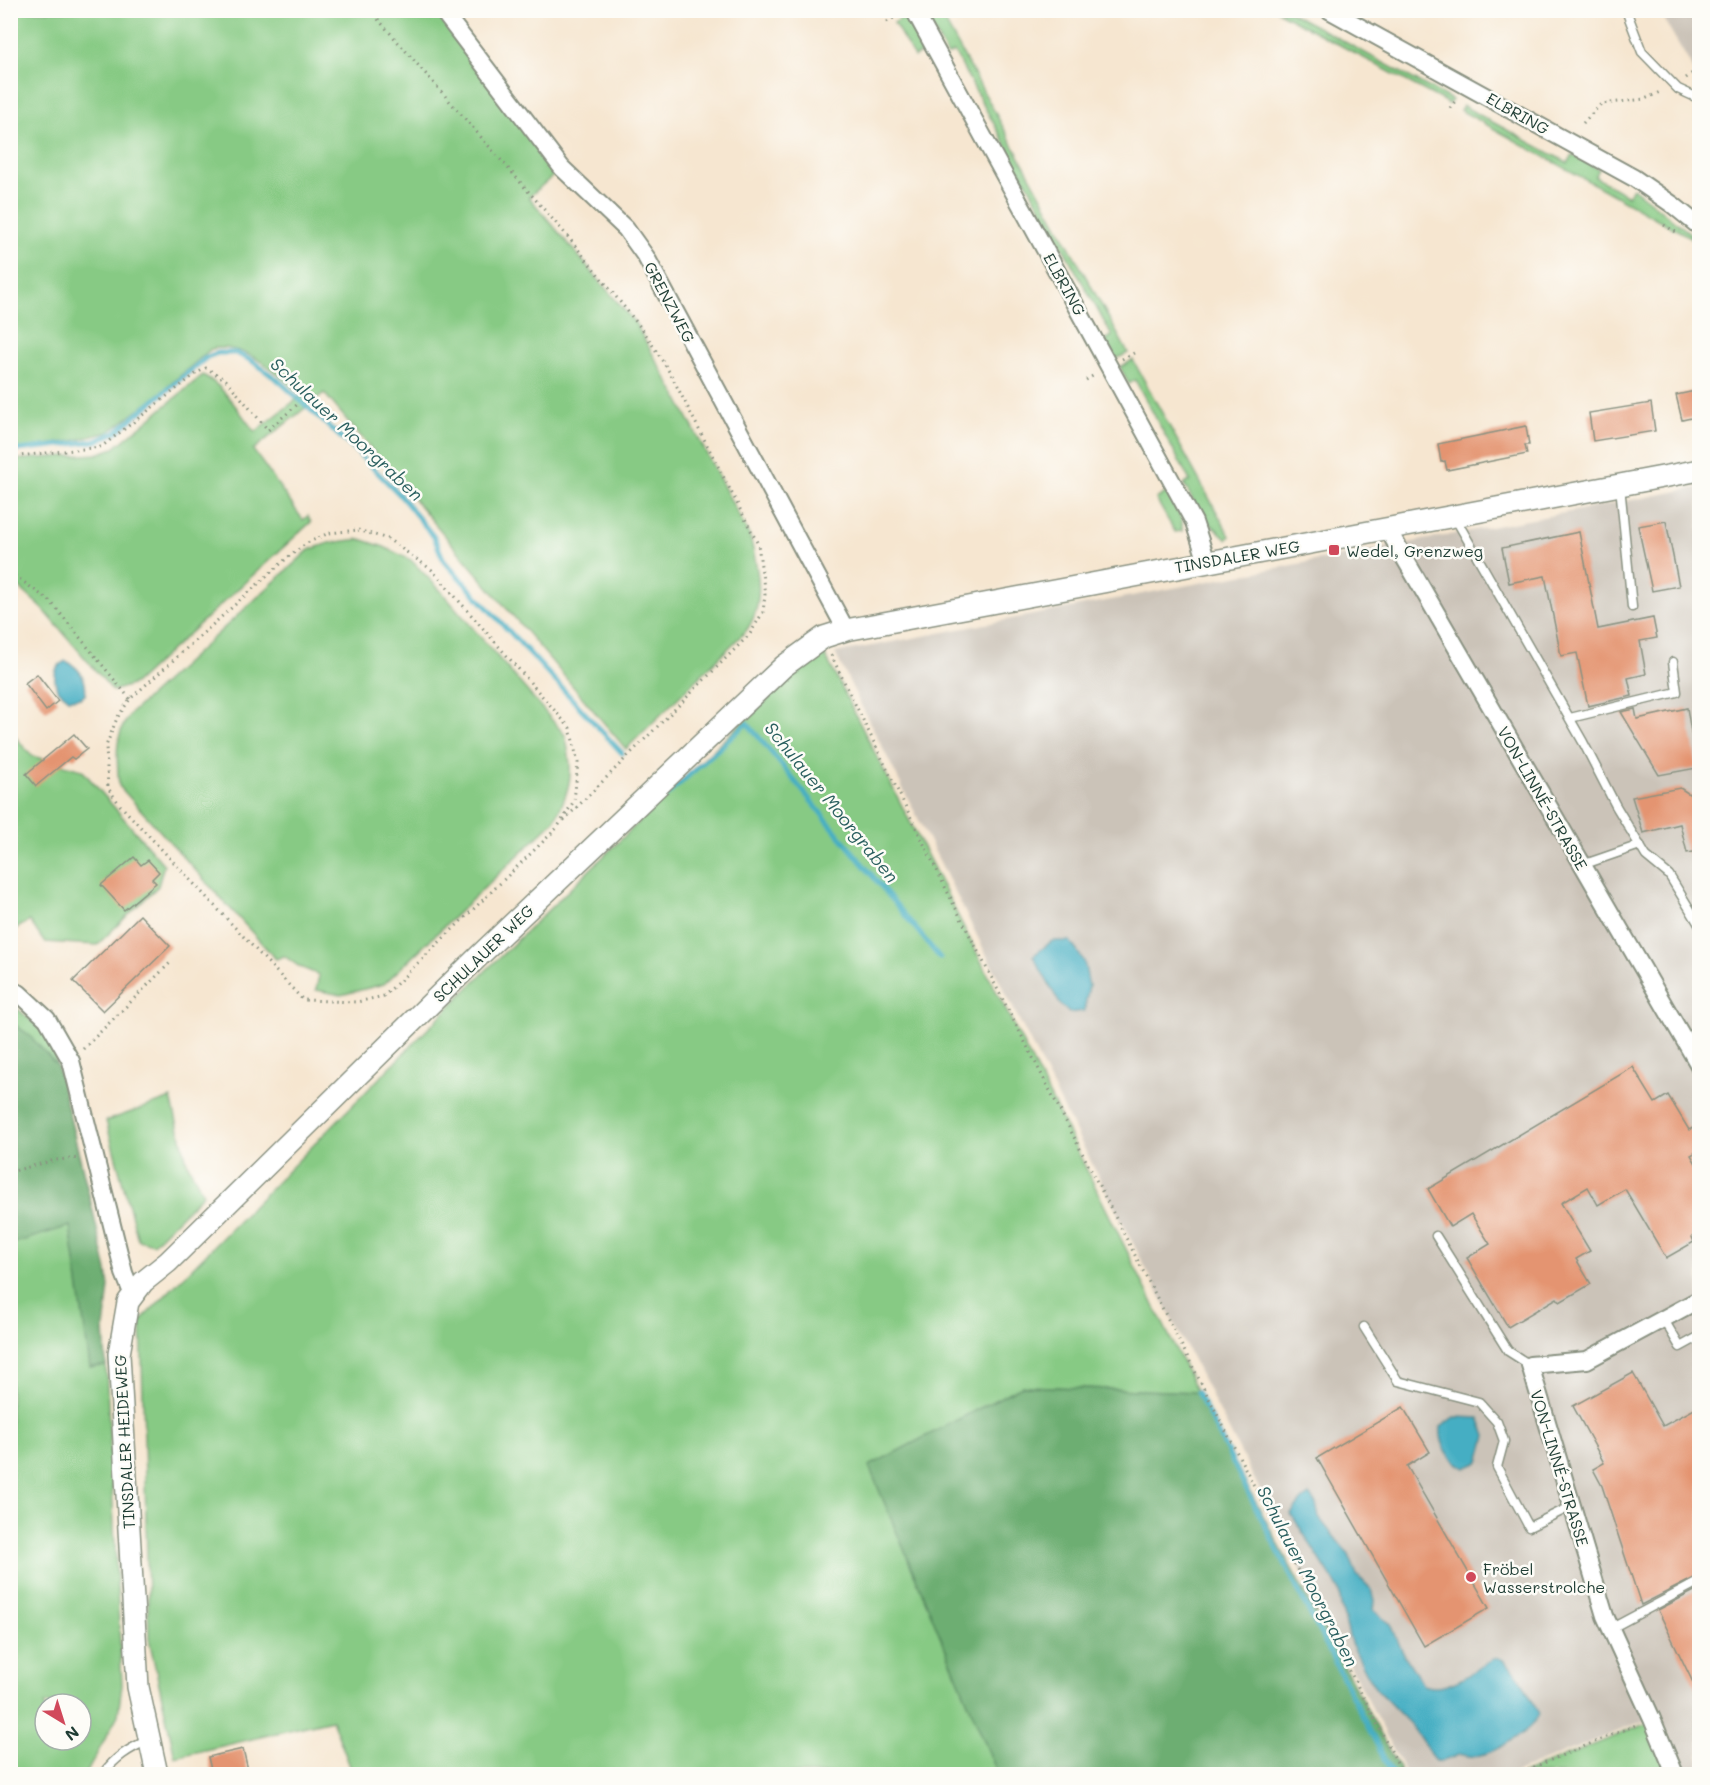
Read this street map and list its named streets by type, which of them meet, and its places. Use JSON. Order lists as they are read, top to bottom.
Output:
{
  "streets": {
    "street": [
      "ELBRING",
      "GRENZWEG",
      "TINSDALER WEG",
      "VON-LINNÉ-STRASSE",
      "SCHULAUER WEG",
      "TINSDALER HEIDEWEG"
    ]
  },
  "crossings": [
    ["ELBRING", "TINSDALER WEG"],
    ["GRENZWEG", "TINSDALER WEG"],
    ["GRENZWEG", "SCHULAUER WEG"],
    ["TINSDALER WEG", "VON-LINNÉ-STRASSE"],
    ["TINSDALER WEG", "SCHULAUER WEG"],
    ["SCHULAUER WEG", "TINSDALER HEIDEWEG"]
  ],
  "water": ["Schulauer Moorgraben"],
  "places": {
    "transit": ["Wedel, Grenzweg"],
    "other": ["Fröbel Wasserstrolche"]
  },
  "north": "bottom right"
}
